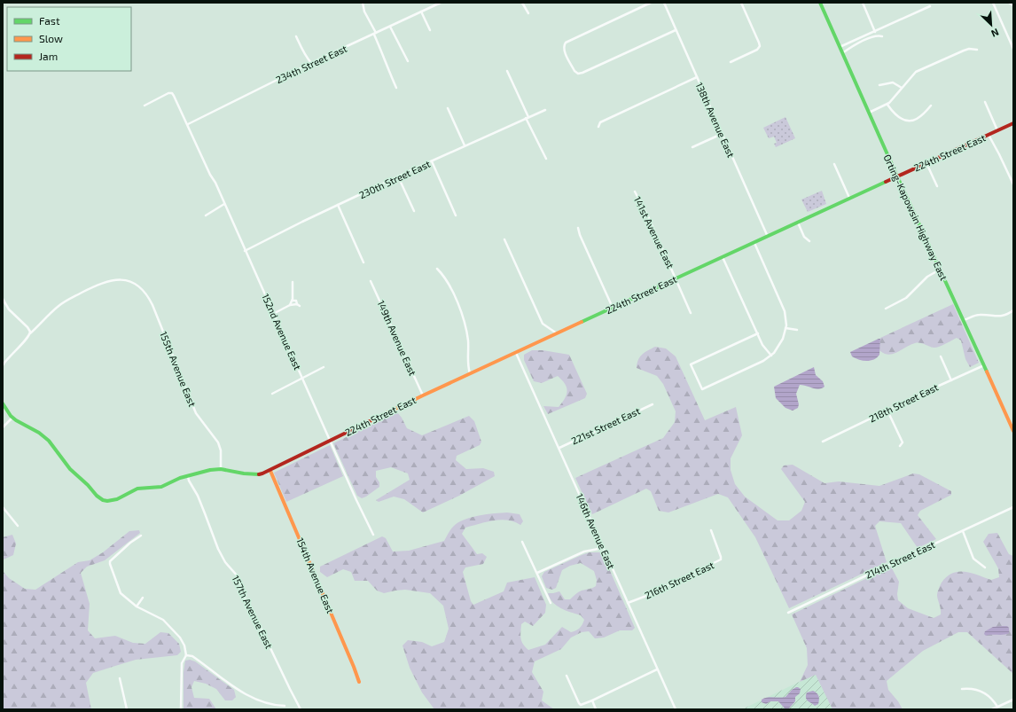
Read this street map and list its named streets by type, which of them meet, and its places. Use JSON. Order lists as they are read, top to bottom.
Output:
{
  "streets": {
    "street": [
      "234th Street East",
      "138th Avenue East",
      "224th Street East",
      "230th Street East",
      "Orting-Kapowsin Highway East",
      "141st Avenue East",
      "152nd Avenue East",
      "149th Avenue East",
      "155th Avenue East",
      "218th Street East",
      "221st Street East",
      "146th Avenue East",
      "214th Street East",
      "154th Avenue East",
      "216th Street East",
      "157th Avenue East"
    ]
  },
  "crossings": [
    ["234th Street East", "152nd Avenue East"],
    ["138th Avenue East", "224th Street East"],
    ["224th Street East", "Orting-Kapowsin Highway East"],
    ["224th Street East", "141st Avenue East"],
    ["224th Street East", "152nd Avenue East"],
    ["224th Street East", "149th Avenue East"],
    ["224th Street East", "155th Avenue East"],
    ["224th Street East", "146th Avenue East"],
    ["224th Street East", "154th Avenue East"],
    ["230th Street East", "152nd Avenue East"],
    ["Orting-Kapowsin Highway East", "218th Street East"],
    ["221st Street East", "146th Avenue East"],
    ["146th Avenue East", "216th Street East"]
  ],
  "legend": ["Fast", "Slow", "Jam"],
  "north": "bottom right"
}
